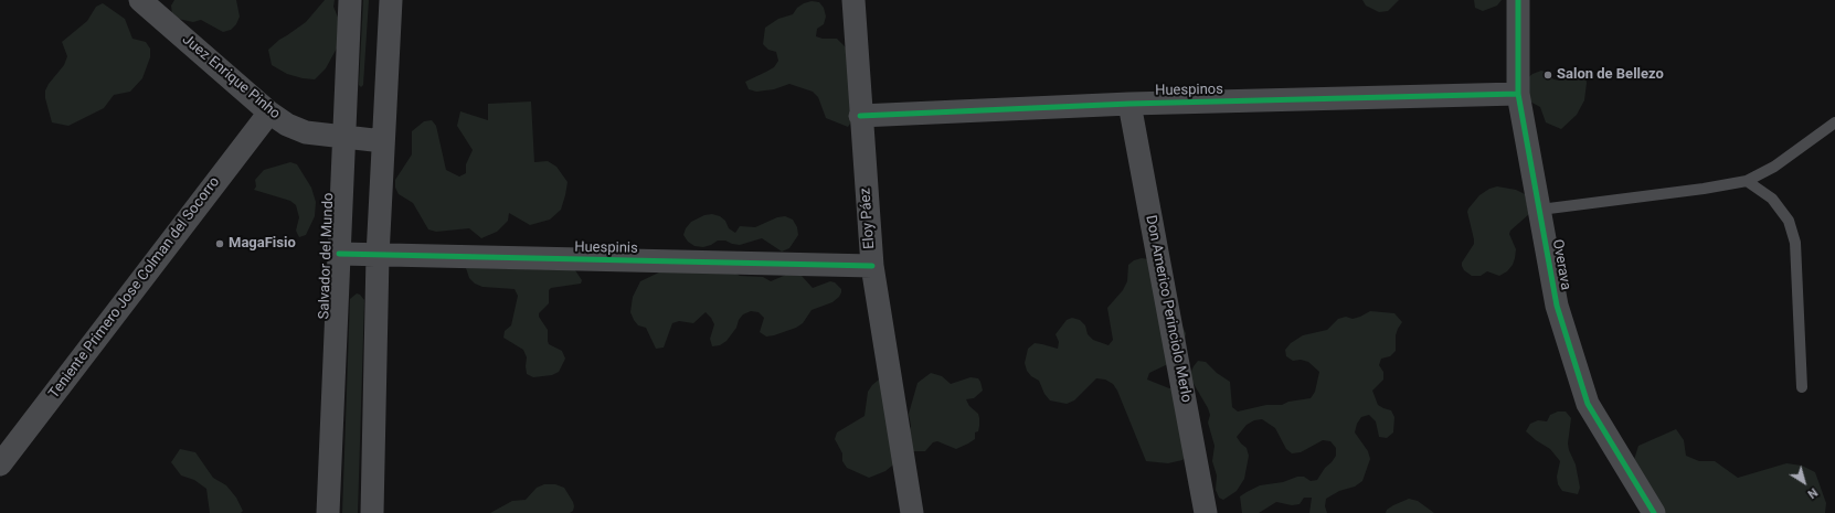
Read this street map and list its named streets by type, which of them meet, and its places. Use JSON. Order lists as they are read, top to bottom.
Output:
{
  "streets": {
    "street": [
      "Juez Enrique Pinho",
      "Huespinos",
      "Eloy Páez",
      "Huespinis",
      "Salvador del Mundo",
      "Overava",
      "Teniente Primero Jose Colman del Socorro",
      "Don Americo Perinciolo Merlo"
    ]
  },
  "crossings": [
    ["Juez Enrique Pinho", "Salvador del Mundo"],
    ["Juez Enrique Pinho", "Teniente Primero Jose Colman del Socorro"],
    ["Huespinos", "Eloy Páez"],
    ["Huespinos", "Overava"],
    ["Huespinos", "Don Americo Perinciolo Merlo"],
    ["Eloy Páez", "Huespinis"],
    ["Huespinis", "Salvador del Mundo"]
  ],
  "places": ["Salon de Bellezo", "MagaFisio"],
  "north": "bottom right"
}
